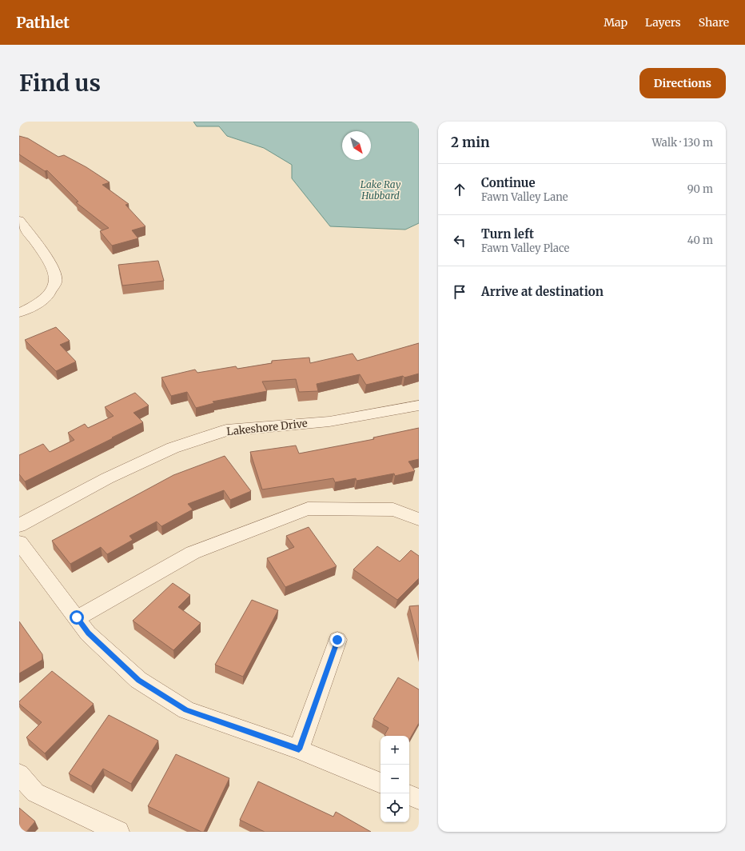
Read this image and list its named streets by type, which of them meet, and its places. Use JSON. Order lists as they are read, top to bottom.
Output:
{
  "streets": {
    "street": ["Lakeshore Drive"]
  },
  "water": ["Lake Ray Hubbard"],
  "north": "bottom right",
  "page": {
    "header": "Pathlet",
    "nav": ["Map", "Layers", "Share"],
    "buttons": "Directions",
    "title": "Find us",
    "heading": ["2 min", "Walk · 130 m"],
    "list": [
      ["Continue", "Fawn Valley Lane", "90 m"],
      ["Turn left", "Fawn Valley Place", "40 m"],
      "Arrive at destination"
    ],
    "map_buttons": ["+", "−"]
  }
}
